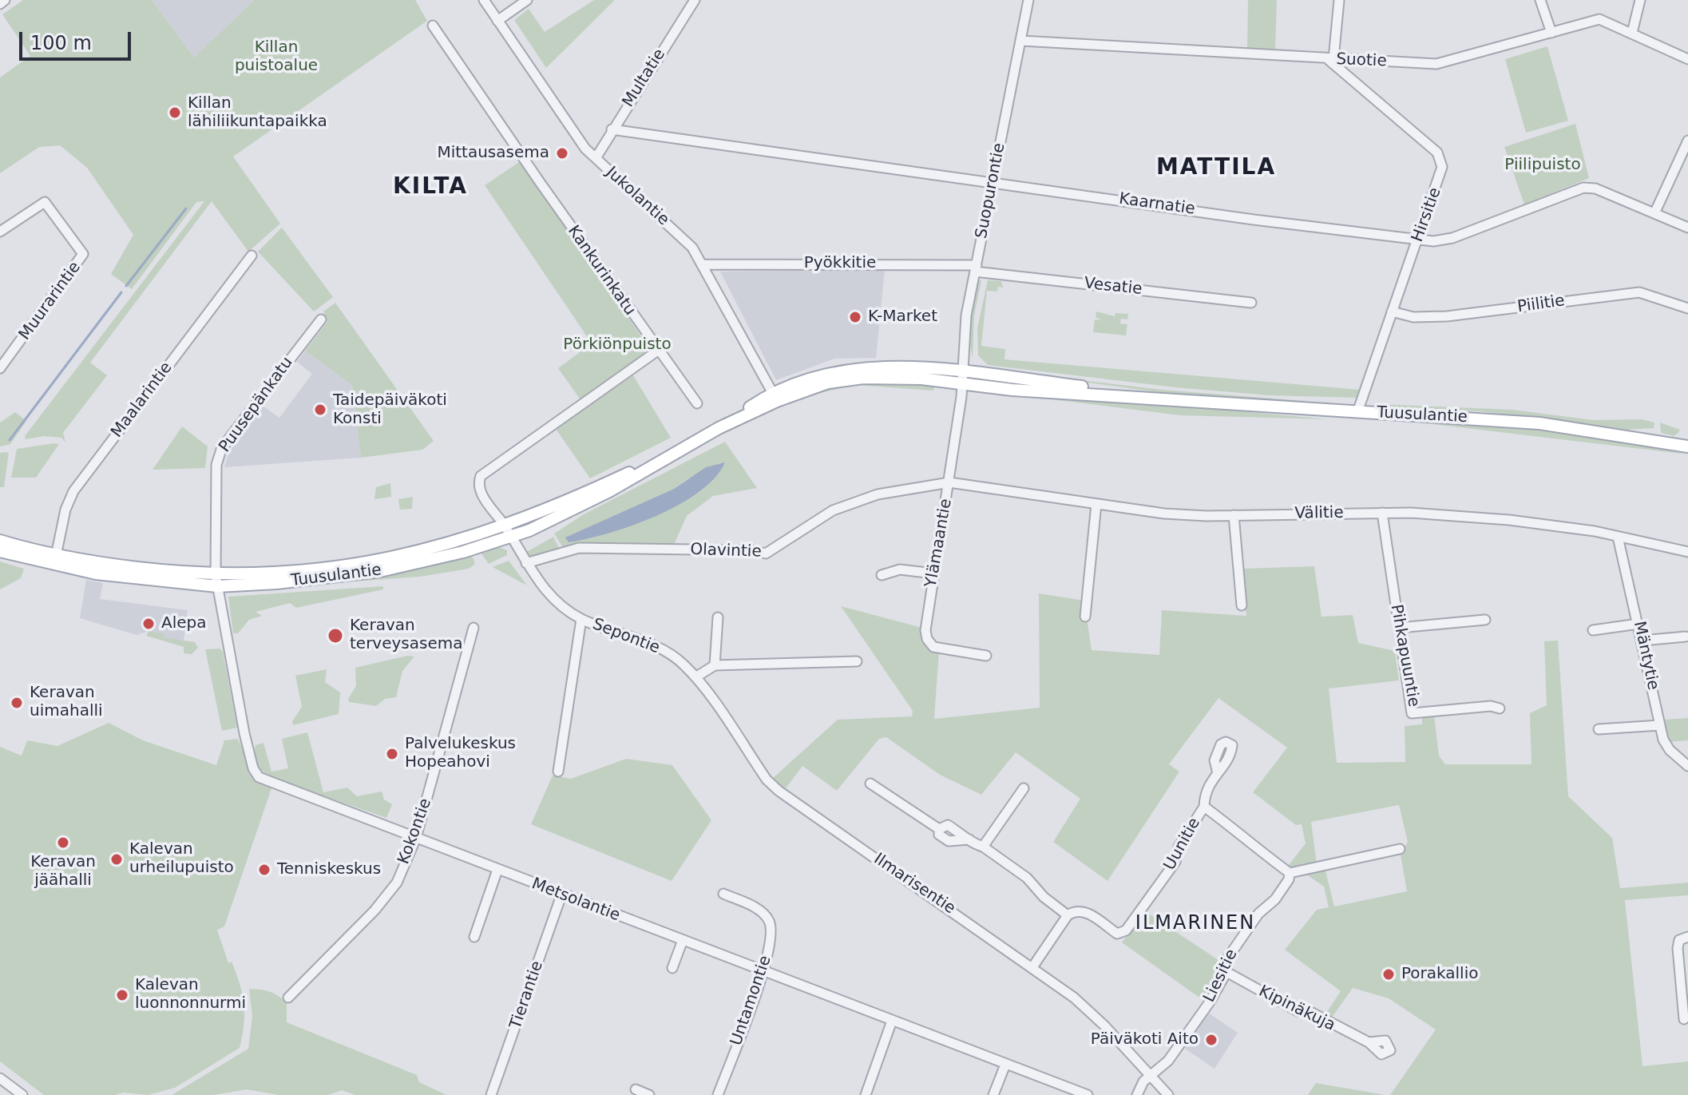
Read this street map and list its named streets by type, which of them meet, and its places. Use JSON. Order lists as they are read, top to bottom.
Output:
{
  "streets": {
    "main road": ["Tuusulantie"],
    "street": [
      "Suotie",
      "Multatie",
      "Suopurontie",
      "Jukolantie",
      "Kaarnatie",
      "Hirsitie",
      "Pyökkitie",
      "Kankurinkatu",
      "Vesatie",
      "Muurarintie",
      "Piilitie",
      "Maalarintie",
      "Puusepänkatu",
      "Välitie",
      "Ylämaantie",
      "Olavintie",
      "Sepontie",
      "Pihkapuuntie",
      "Mäntytie",
      "Kokontie",
      "Uunitie",
      "Ilmarisentie",
      "Metsolantie",
      "Liesitie",
      "Tierantie",
      "Untamontie",
      "Kipinäkuja"
    ]
  },
  "crossings": [
    ["Suotie", "Suopurontie"],
    ["Suotie", "Hirsitie"],
    ["Multatie", "Jukolantie"],
    ["Multatie", "Kaarnatie"],
    ["Suopurontie", "Kaarnatie"],
    ["Suopurontie", "Pyökkitie"],
    ["Suopurontie", "Vesatie"],
    ["Suopurontie", "Tuusulantie"],
    ["Suopurontie", "Ylämaantie"],
    ["Jukolantie", "Pyökkitie"],
    ["Jukolantie", "Tuusulantie"],
    ["Kaarnatie", "Hirsitie"],
    ["Hirsitie", "Piilitie"],
    ["Hirsitie", "Tuusulantie"],
    ["Pyökkitie", "Vesatie"],
    ["Maalarintie", "Tuusulantie"],
    ["Puusepänkatu", "Tuusulantie"],
    ["Puusepänkatu", "Metsolantie"],
    ["Tuusulantie", "Ylämaantie"],
    ["Tuusulantie", "Sepontie"],
    ["Tuusulantie", "Metsolantie"],
    ["Välitie", "Ylämaantie"],
    ["Välitie", "Olavintie"],
    ["Välitie", "Pihkapuuntie"],
    ["Välitie", "Mäntytie"],
    ["Ylämaantie", "Olavintie"],
    ["Olavintie", "Sepontie"],
    ["Sepontie", "Ilmarisentie"],
    ["Kokontie", "Metsolantie"],
    ["Ilmarisentie", "Liesitie"],
    ["Metsolantie", "Tierantie"],
    ["Metsolantie", "Untamontie"],
    ["Liesitie", "Kipinäkuja"]
  ],
  "districts": ["MATTILA", "KILTA", "ILMARINEN"],
  "parks": ["Killan puistoalue", "Piilipuisto", "Pörkiönpuisto"],
  "places": [
    "Killan lähiliikuntapaikka",
    "Mittausasema",
    "K-Market",
    "Taidepäiväkoti Konsti",
    "Alepa",
    "Keravan terveysasema",
    "Keravan uimahalli",
    "Palvelukeskus Hopeahovi",
    "Keravan jäähalli",
    "Kalevan urheilupuisto",
    "Tenniskeskus",
    "Porakallio",
    "Kalevan luonnonnurmi",
    "Päiväkoti Aito"
  ],
  "scale_bar": "100 m"
}
